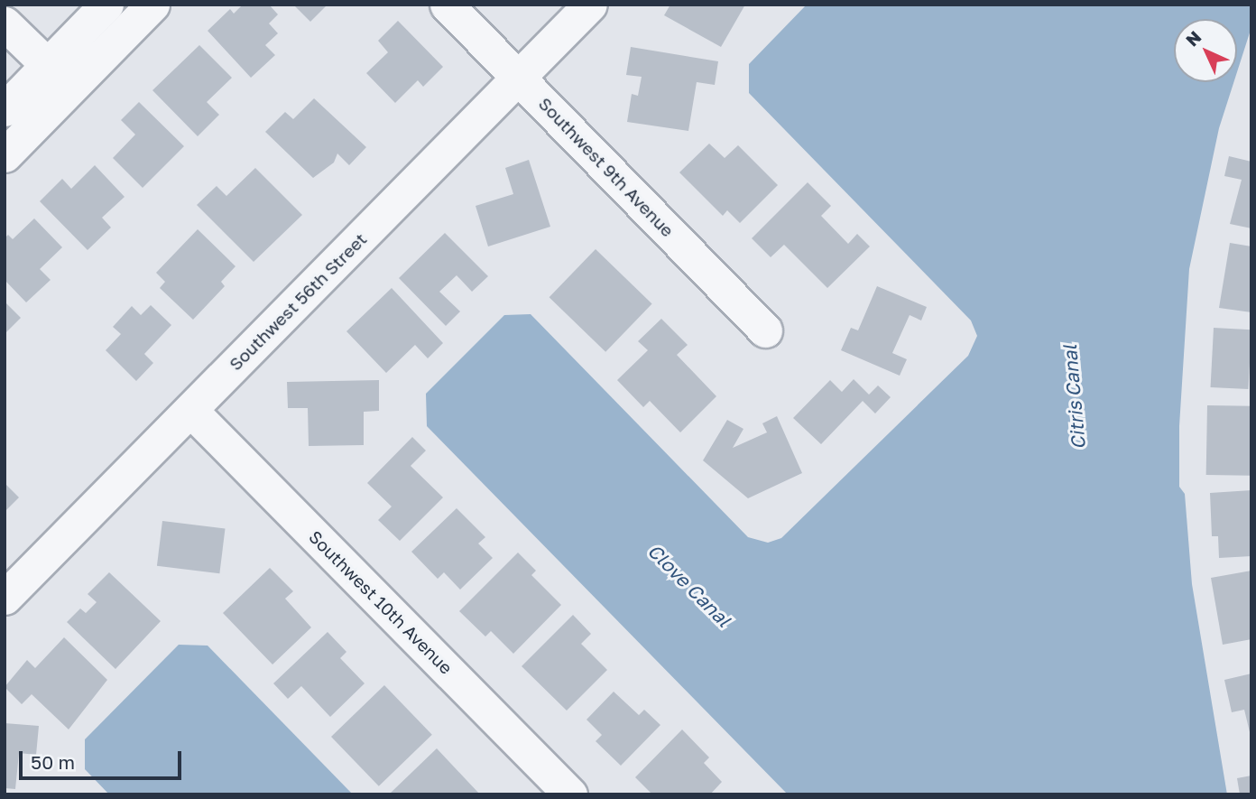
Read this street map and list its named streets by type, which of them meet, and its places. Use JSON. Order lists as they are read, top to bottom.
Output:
{
  "streets": {
    "street": ["Southwest 9th Avenue", "Southwest 56th Street", "Southwest 10th Avenue"]
  },
  "crossings": [
    ["Southwest 9th Avenue", "Southwest 56th Street"],
    ["Southwest 56th Street", "Southwest 10th Avenue"]
  ],
  "water": ["Citris Canal", "Clove Canal"],
  "scale_bar": "50 m",
  "north": "top left"
}
